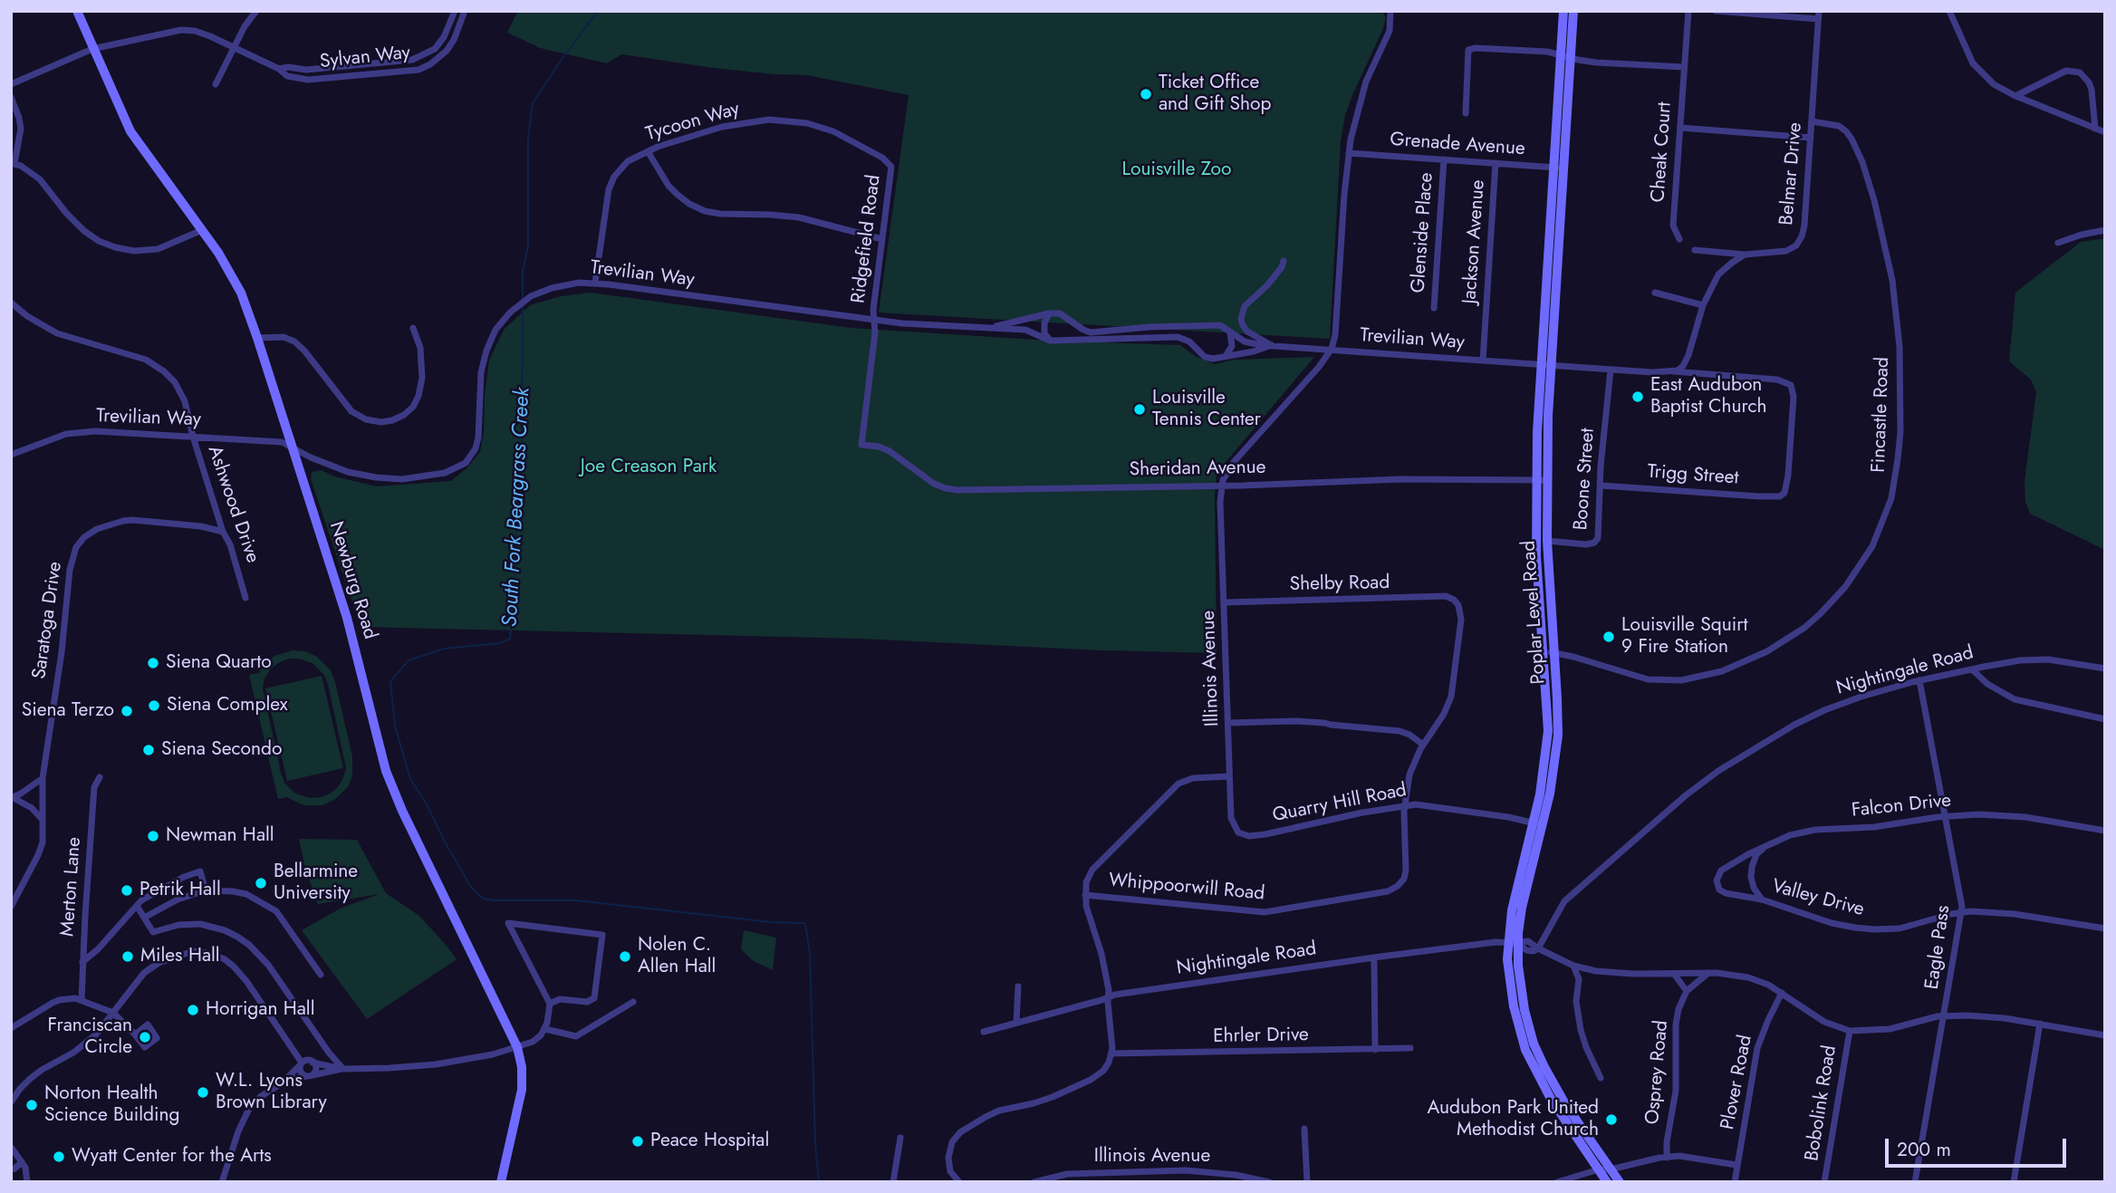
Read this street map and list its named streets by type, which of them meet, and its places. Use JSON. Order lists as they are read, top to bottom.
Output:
{
  "streets": {
    "main road": ["Newburg Road", "Poplar Level Road"],
    "street": [
      "Sylvan Way",
      "Tycoon Way",
      "Grenade Avenue",
      "Cheak Court",
      "Belmar Drive",
      "Glenside Place",
      "Ridgefield Road",
      "Jackson Avenue",
      "Trevilian Way",
      "Fincastle Road",
      "Sheridan Avenue",
      "Trigg Street",
      "Boone Street",
      "Ashwood Drive",
      "Shelby Road",
      "Saratoga Drive",
      "Illinois Avenue",
      "Nightingale Road",
      "Quarry Hill Road",
      "Falcon Drive",
      "Merton Lane",
      "Whippoorwill Road",
      "Valley Drive",
      "Eagle Pass",
      "Ehrler Drive",
      "Osprey Road",
      "Plover Road",
      "Bobolink Road"
    ]
  },
  "crossings": [
    ["Sylvan Way", "Newburg Road"],
    ["Tycoon Way", "Ridgefield Road"],
    ["Tycoon Way", "Trevilian Way"],
    ["Grenade Avenue", "Glenside Place"],
    ["Grenade Avenue", "Jackson Avenue"],
    ["Grenade Avenue", "Poplar Level Road"],
    ["Belmar Drive", "Fincastle Road"],
    ["Ridgefield Road", "Trevilian Way"],
    ["Ridgefield Road", "Sheridan Avenue"],
    ["Jackson Avenue", "Trevilian Way"],
    ["Trevilian Way", "Ashwood Drive"],
    ["Trevilian Way", "Newburg Road"],
    ["Trevilian Way", "Poplar Level Road"],
    ["Fincastle Road", "Poplar Level Road"],
    ["Sheridan Avenue", "Poplar Level Road"],
    ["Sheridan Avenue", "Illinois Avenue"],
    ["Trigg Street", "Boone Street"],
    ["Boone Street", "Poplar Level Road"],
    ["Ashwood Drive", "Saratoga Drive"],
    ["Shelby Road", "Illinois Avenue"],
    ["Shelby Road", "Whippoorwill Road"],
    ["Poplar Level Road", "Nightingale Road"],
    ["Poplar Level Road", "Quarry Hill Road"],
    ["Illinois Avenue", "Quarry Hill Road"],
    ["Nightingale Road", "Eagle Pass"],
    ["Quarry Hill Road", "Whippoorwill Road"],
    ["Falcon Drive", "Valley Drive"],
    ["Falcon Drive", "Eagle Pass"],
    ["Valley Drive", "Eagle Pass"]
  ],
  "water": ["South Fork Beargrass Creek"],
  "parks": ["Louisville Zoo", "Joe Creason Park"],
  "places": [
    "Ticket Office and Gift Shop",
    "East Audubon Baptist Church",
    "Louisville Tennis Center",
    "Louisville Squirt 9 Fire Station",
    "Siena Quarto",
    "Siena Complex",
    "Siena Terzo",
    "Siena Secondo",
    "Newman Hall",
    "Bellarmine University",
    "Petrik Hall",
    "Miles Hall",
    "Nolen C. Allen Hall",
    "Horrigan Hall",
    "Franciscan Circle",
    "W.L. Lyons Brown Library",
    "Norton Health Science Building",
    "Audubon Park United Methodist Church",
    "Peace Hospital",
    "Wyatt Center for the Arts"
  ],
  "scale_bar": "200 m"
}
